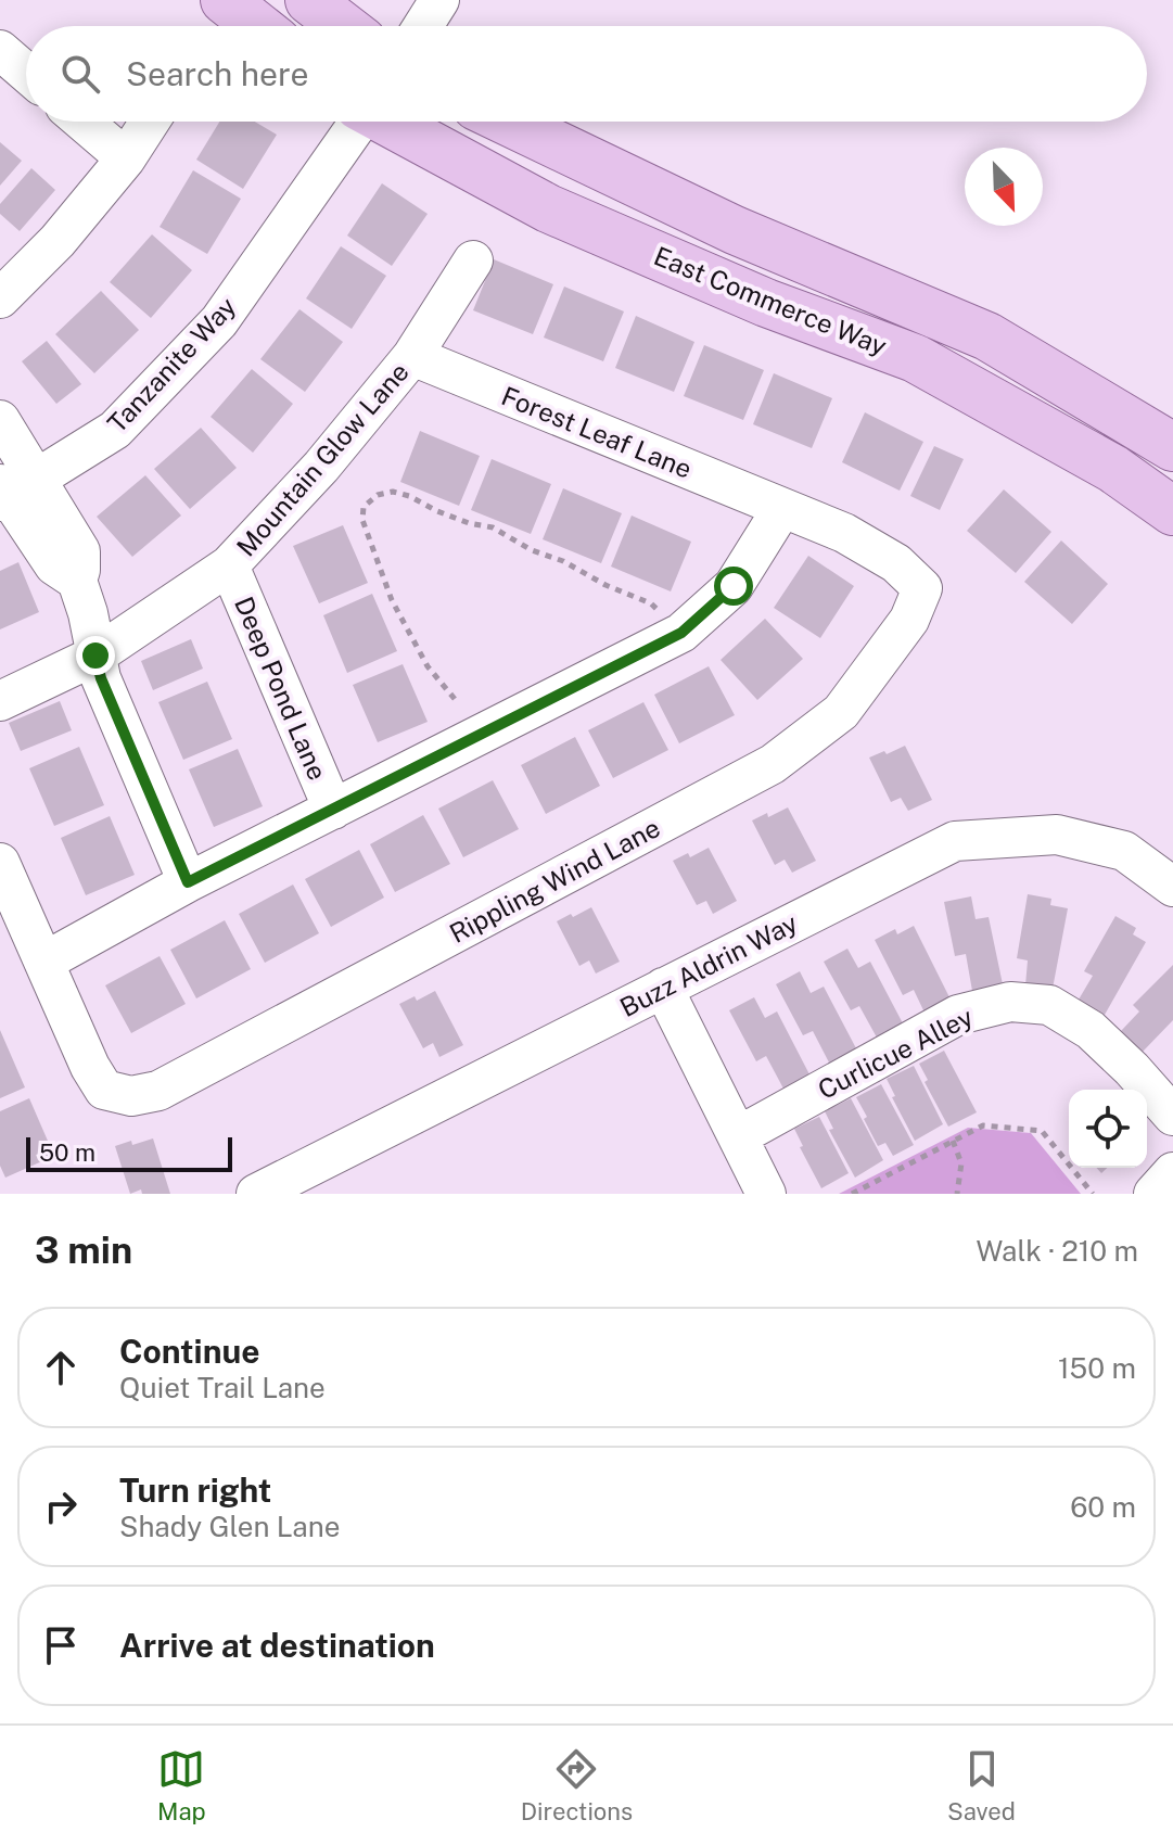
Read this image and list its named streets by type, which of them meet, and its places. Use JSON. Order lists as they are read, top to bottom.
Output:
{
  "streets": {
    "main road": ["East Commerce Way"],
    "street": [
      "Tanzanite Way",
      "Forest Leaf Lane",
      "Mountain Glow Lane",
      "Deep Pond Lane",
      "Rippling Wind Lane",
      "Buzz Aldrin Way",
      "Curlicue Alley"
    ]
  },
  "crossings": [
    ["Forest Leaf Lane", "Mountain Glow Lane"],
    ["Forest Leaf Lane", "Rippling Wind Lane"],
    ["Mountain Glow Lane", "Deep Pond Lane"]
  ],
  "scale_bar": "50 m",
  "north": "bottom right",
  "page": {
    "search": "Search here",
    "scale": "50 m",
    "heading": ["3 min", "Walk · 210 m"],
    "list": [
      ["Continue", "Quiet Trail Lane", "150 m"],
      ["Turn right", "Shady Glen Lane", "60 m"],
      "Arrive at destination"
    ],
    "nav": ["Map", "Directions", "Saved"]
  }
}
